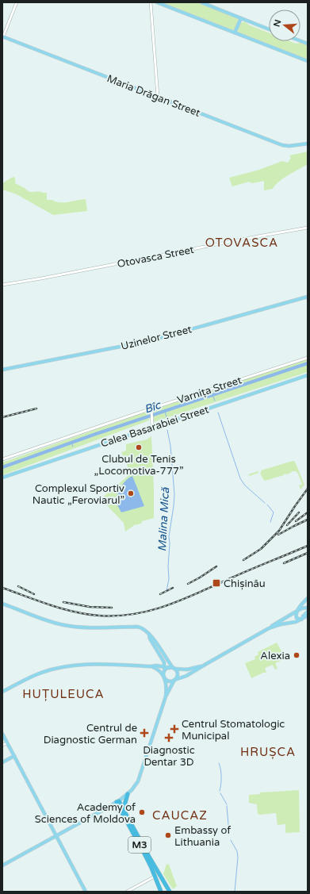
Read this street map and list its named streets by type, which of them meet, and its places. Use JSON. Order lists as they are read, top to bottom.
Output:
{
  "streets": {
    "highway": ["M3"],
    "main road": ["Maria Drăgan Street", "Uzinelor Street", "Calea Basarabiei Street"],
    "street": ["Otovasca Street", "Varnița Street"]
  },
  "districts": [
    "OTOVASCA",
    "HUȚULEUCA",
    "HRUȘCA",
    "CAUCAZ"
  ],
  "water": ["Bîc", "Malina Mică"],
  "places": {
    "other": [
      "Clubul de Tenis „Locomotiva-777”",
      "Complexul Sportiv Nautic „Feroviarul”",
      "Alexia",
      "Academy of Sciences of Moldova",
      "Embassy of Lithuania"
    ],
    "transit": ["Chișinău"],
    "health": ["Centrul Stomatologic Municipal", "Centrul de Diagnostic German", "Diagnostic Dentar 3D"]
  },
  "north": "left"
}
